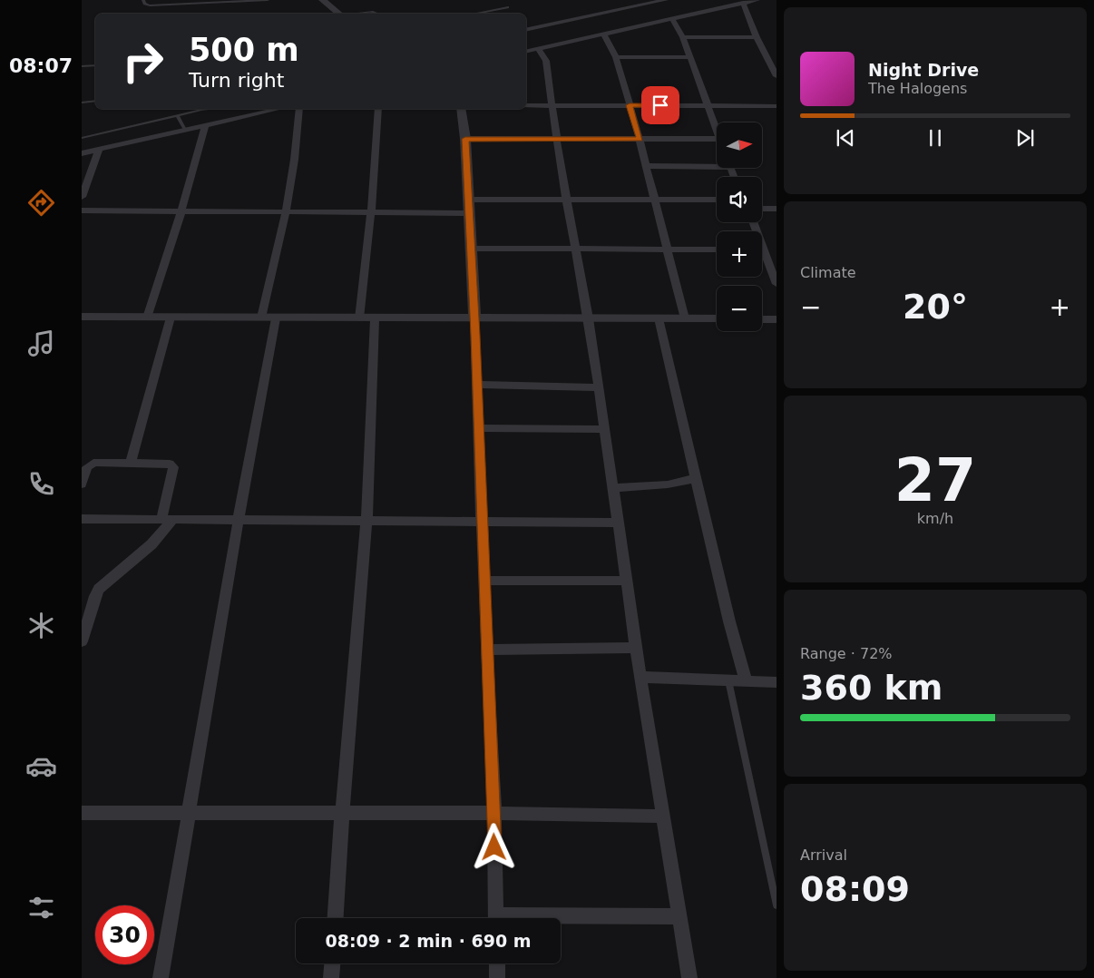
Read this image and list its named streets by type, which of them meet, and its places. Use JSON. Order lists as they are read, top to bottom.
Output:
{
  "north": "right",
  "page": {
    "tabs": "08:07",
    "turn": ["500 m", "Turn right"],
    "song": ["Night Drive", "The Halogens"],
    "map_buttons": ["+", "−"],
    "tile": [
      "Climate",
      ["27", "km/h"],
      ["Range · 72%", "360 km"],
      ["Arrival", "08:09"]
    ],
    "heat": ["−", "20°", "+"],
    "limit": "30",
    "trip": "08:09 · 2 min · 690 m"
  }
}
